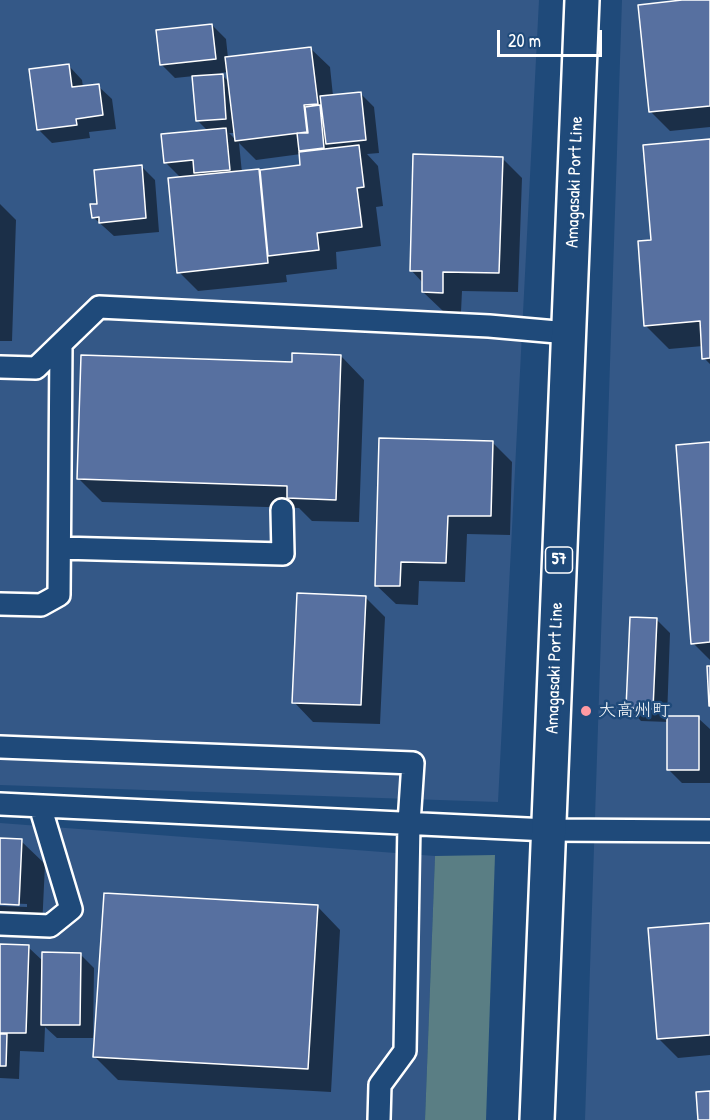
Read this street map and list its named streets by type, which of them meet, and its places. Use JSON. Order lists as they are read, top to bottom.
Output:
{
  "streets": {
    "main road": ["Amagasaki Port Line", "57"]
  },
  "places": ["大高州町"],
  "scale_bar": "20 m"
}
